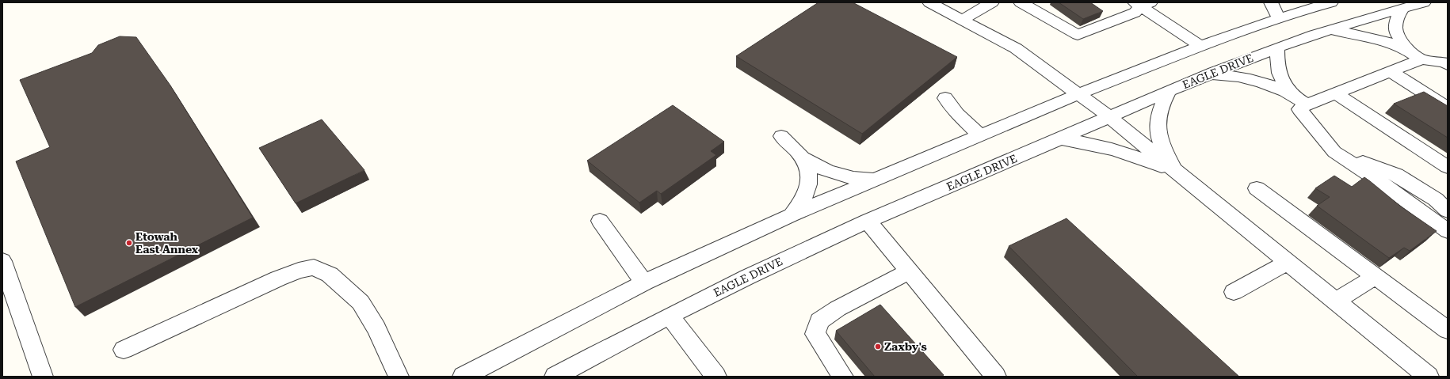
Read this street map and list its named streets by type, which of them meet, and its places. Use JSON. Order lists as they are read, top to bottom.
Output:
{
  "streets": {
    "street": ["EAGLE DRIVE"]
  },
  "places": ["Etowah East Annex", "Zaxby's"]
}
